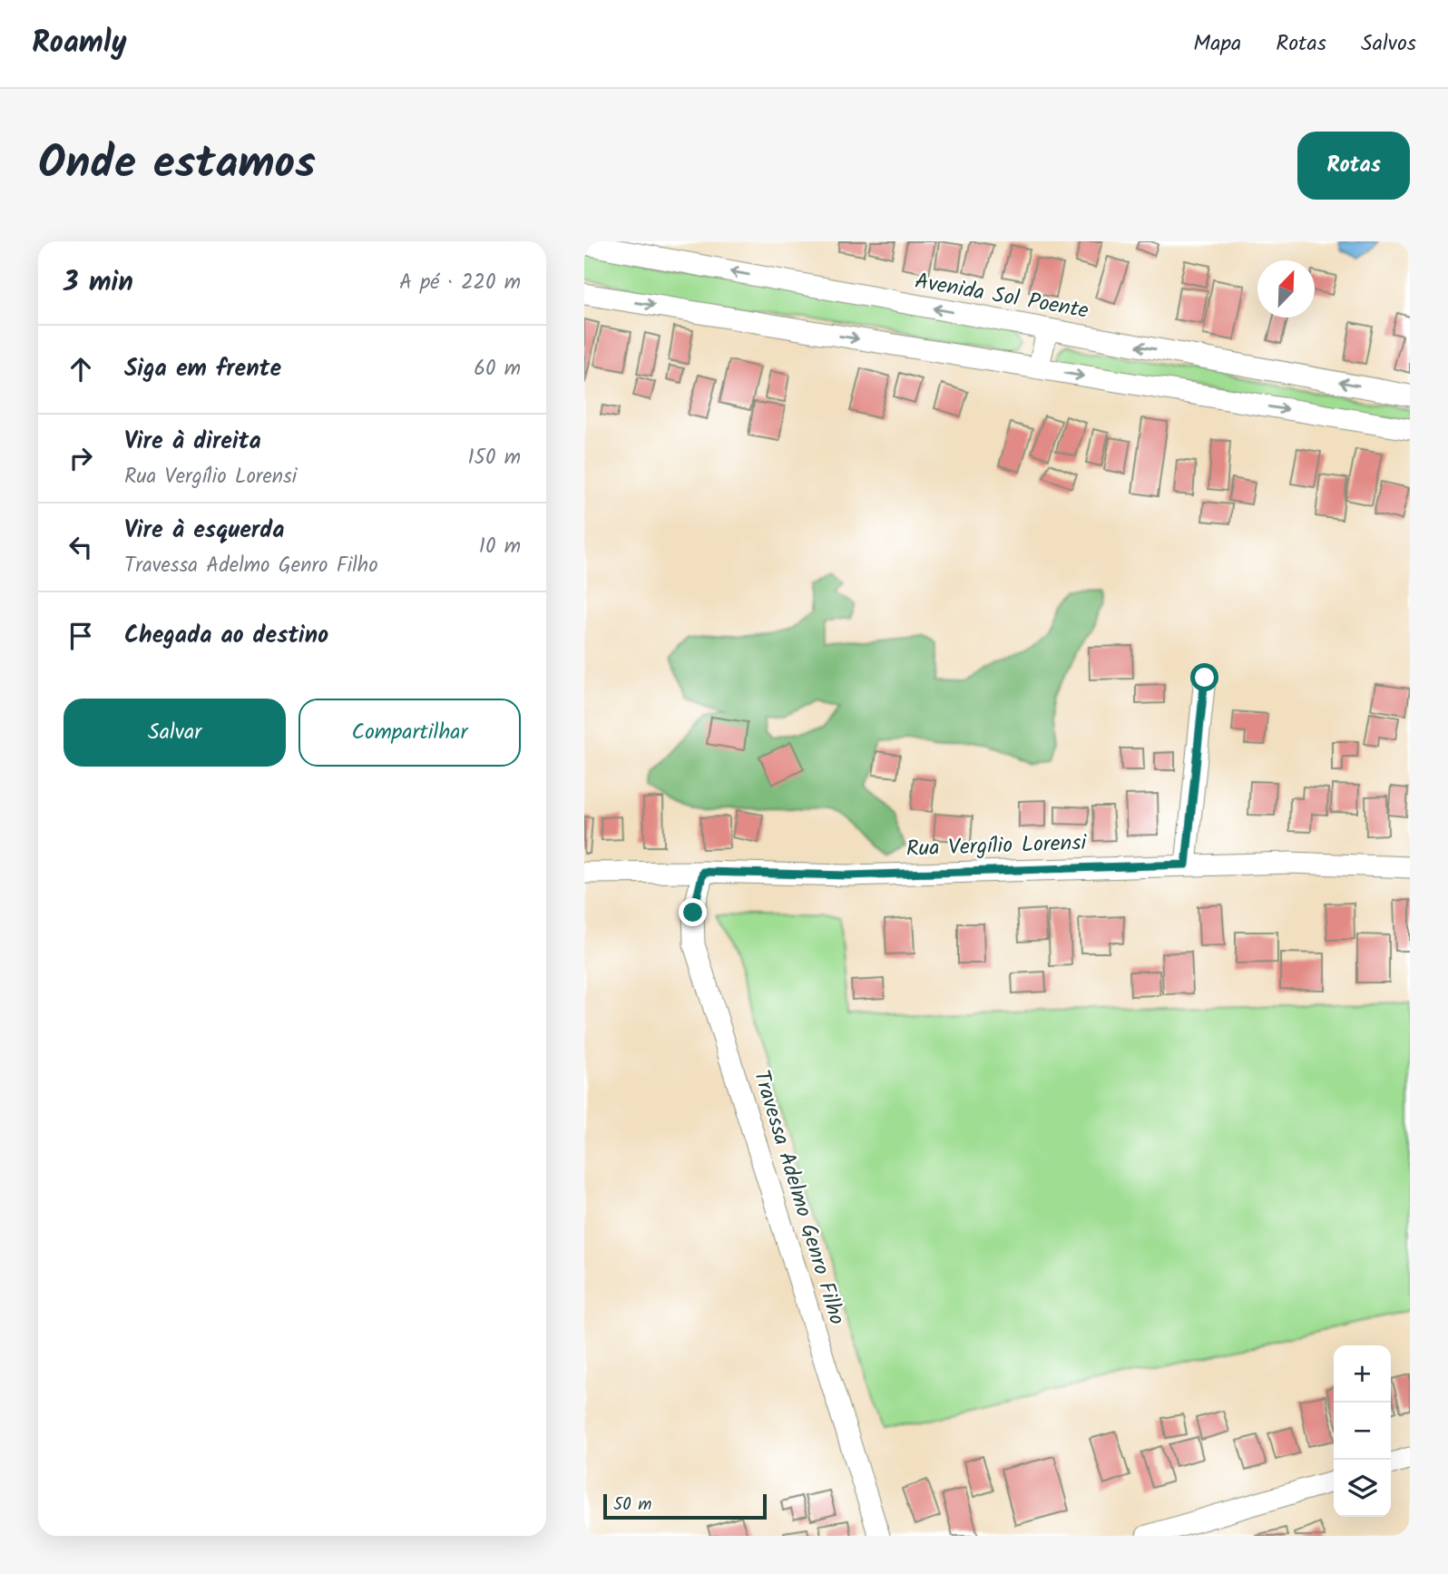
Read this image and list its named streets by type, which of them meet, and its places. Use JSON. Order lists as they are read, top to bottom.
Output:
{
  "streets": {
    "street": ["Avenida Sol Poente", "Rua Vergílio Lorensi", "Travessa Adelmo Genro Filho"]
  },
  "crossings": [
    ["Rua Vergílio Lorensi", "Travessa Adelmo Genro Filho"]
  ],
  "scale_bar": "50 m",
  "north": "top right",
  "page": {
    "header": "Roamly",
    "nav": ["Mapa", "Rotas", "Salvos"],
    "title": "Onde estamos",
    "buttons": [
      "Rotas",
      ["Salvar", "Compartilhar"]
    ],
    "heading": ["3 min", "A pé · 220 m"],
    "list": [
      ["Siga em frente", "60 m"],
      ["Vire à direita", "Rua Vergílio Lorensi", "150 m"],
      ["Vire à esquerda", "Travessa Adelmo Genro Filho", "10 m"],
      "Chegada ao destino"
    ],
    "map_buttons": ["+", "−"],
    "scale": "50 m"
  }
}
